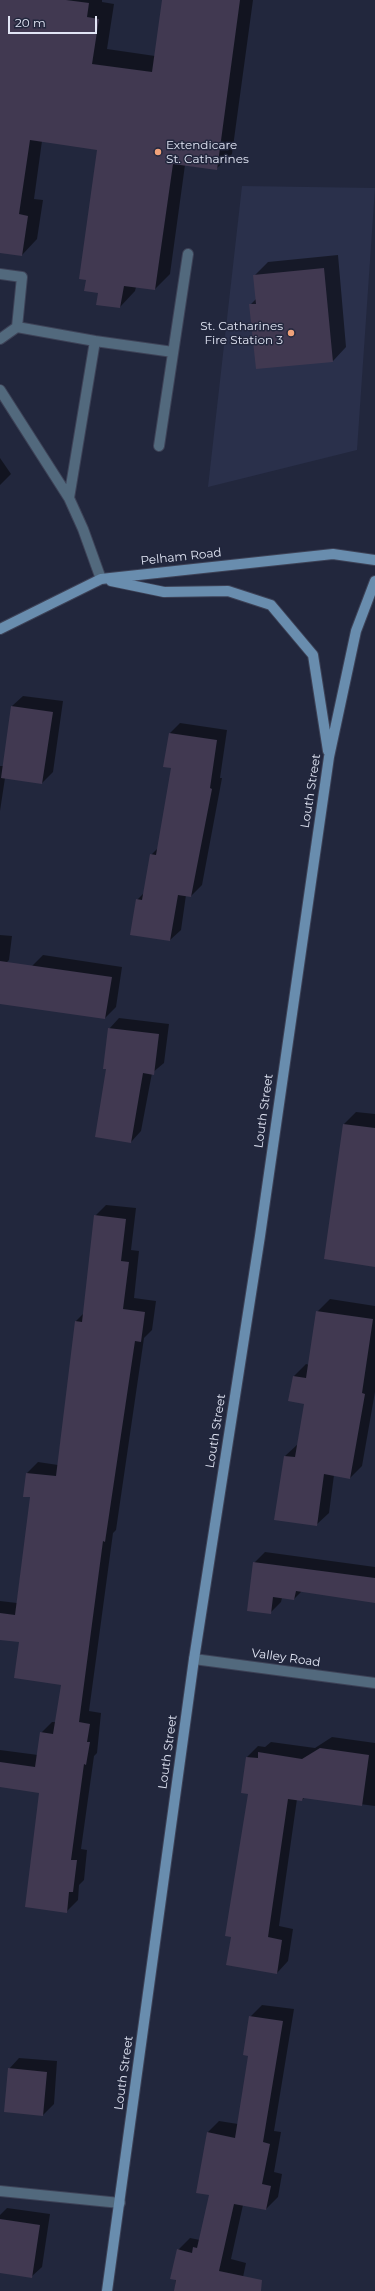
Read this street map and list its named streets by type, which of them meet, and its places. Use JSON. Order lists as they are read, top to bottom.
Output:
{
  "streets": {
    "main road": ["Pelham Road", "Louth Street"],
    "street": ["Valley Road"]
  },
  "crossings": [
    ["Louth Street", "Valley Road"]
  ],
  "places": ["Extendicare St. Catharines", "St. Catharines Fire Station 3"],
  "scale_bar": "20 m"
}
